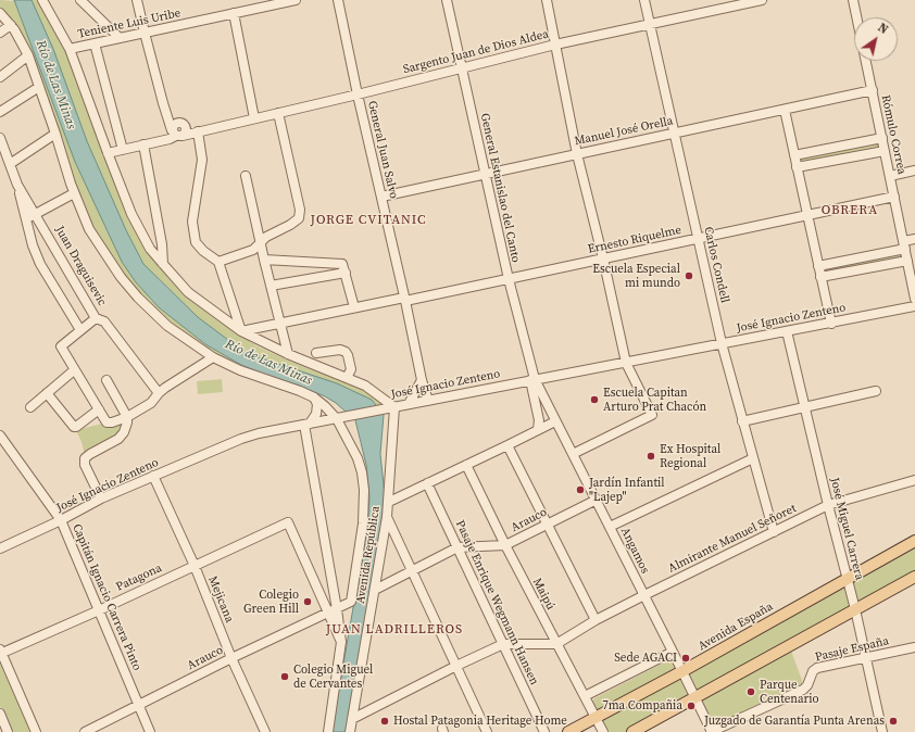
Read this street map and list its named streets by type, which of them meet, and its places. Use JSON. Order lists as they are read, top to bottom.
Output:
{
  "streets": {
    "main road": ["Avenida España"],
    "street": [
      "Teniente Luis Uribe",
      "Sargento Juan de Dios Aldea",
      "Manuel José Orella",
      "Rómulo Correa",
      "General Juan Salvo",
      "General Estanislao del Canto",
      "Ernesto Riquelme",
      "Carlos Condell",
      "Juan Draguisevic",
      "José Ignacio Zenteno",
      "Arauco",
      "José Miguel Carrera",
      "Almirante Manuel Señoret",
      "Angamos",
      "Avenida República",
      "Patagona",
      "Maipú",
      "Capitán Ignacio Carrera Pinto",
      "Mejicana",
      "Pasaje Enrique Wegmann Hansen",
      "Pasaje España"
    ]
  },
  "crossings": [
    ["Sargento Juan de Dios Aldea", "General Juan Salvo"],
    ["Sargento Juan de Dios Aldea", "General Estanislao del Canto"],
    ["Sargento Juan de Dios Aldea", "Carlos Condell"],
    ["Manuel José Orella", "Rómulo Correa"],
    ["Manuel José Orella", "General Juan Salvo"],
    ["Manuel José Orella", "General Estanislao del Canto"],
    ["Manuel José Orella", "Carlos Condell"],
    ["Rómulo Correa", "Ernesto Riquelme"],
    ["General Juan Salvo", "Ernesto Riquelme"],
    ["General Juan Salvo", "José Ignacio Zenteno"],
    ["General Estanislao del Canto", "Ernesto Riquelme"],
    ["General Estanislao del Canto", "José Ignacio Zenteno"],
    ["General Estanislao del Canto", "Angamos"],
    ["Ernesto Riquelme", "Carlos Condell"],
    ["Carlos Condell", "José Ignacio Zenteno"],
    ["Carlos Condell", "Almirante Manuel Señoret"],
    ["José Ignacio Zenteno", "José Miguel Carrera"],
    ["José Ignacio Zenteno", "Angamos"],
    ["José Ignacio Zenteno", "Avenida República"],
    ["José Ignacio Zenteno", "Capitán Ignacio Carrera Pinto"],
    ["José Ignacio Zenteno", "Mejicana"],
    ["Arauco", "Angamos"],
    ["Arauco", "Avenida República"],
    ["Arauco", "Patagona"],
    ["Arauco", "Maipú"],
    ["Arauco", "Capitán Ignacio Carrera Pinto"],
    ["Arauco", "Mejicana"],
    ["Arauco", "Pasaje Enrique Wegmann Hansen"],
    ["José Miguel Carrera", "Almirante Manuel Señoret"],
    ["José Miguel Carrera", "Avenida España"],
    ["José Miguel Carrera", "Pasaje España"],
    ["Almirante Manuel Señoret", "Angamos"],
    ["Almirante Manuel Señoret", "Maipú"],
    ["Angamos", "Avenida España"],
    ["Angamos", "Pasaje España"],
    ["Patagona", "Capitán Ignacio Carrera Pinto"],
    ["Patagona", "Mejicana"],
    ["Maipú", "Avenida España"]
  ],
  "districts": ["OBRERA", "JORGE CVITANIC", "JUAN LADRILLEROS"],
  "water": ["Río de Las Minas"],
  "places": [
    "Escuela Especial mi mundo",
    "Escuela Capitan Arturo Prat Chacón",
    "Ex Hospital Regional",
    "Jardín Infantil \"Lajep\"",
    "Colegio Green Hill",
    "Sede AGACI",
    "Colegio Miguel de Cervantes",
    "Parque Centenario",
    "7ma Compañia",
    "Hostal Patagonia Heritage Home",
    "Juzgado de Garantía Punta Arenas"
  ],
  "north": "top right"
}
